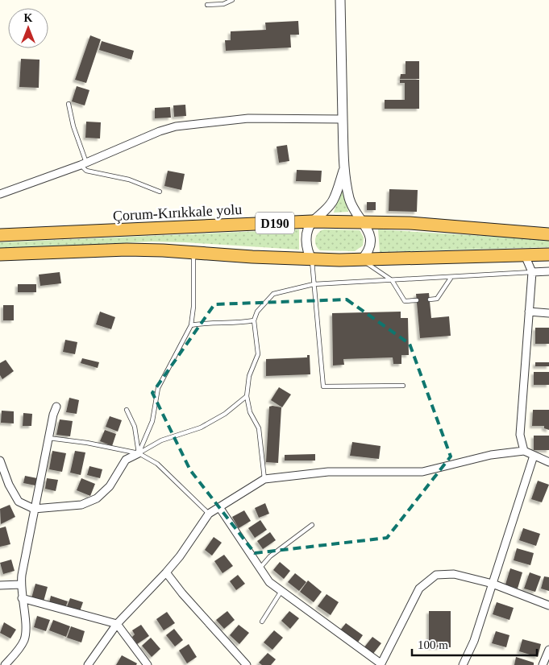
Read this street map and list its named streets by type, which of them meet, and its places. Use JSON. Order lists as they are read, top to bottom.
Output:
{
  "streets": {
    "highway": ["Çorum-Kırıkkale yolu", "D190"]
  },
  "scale_bar": "100 m",
  "north": "top"
}
